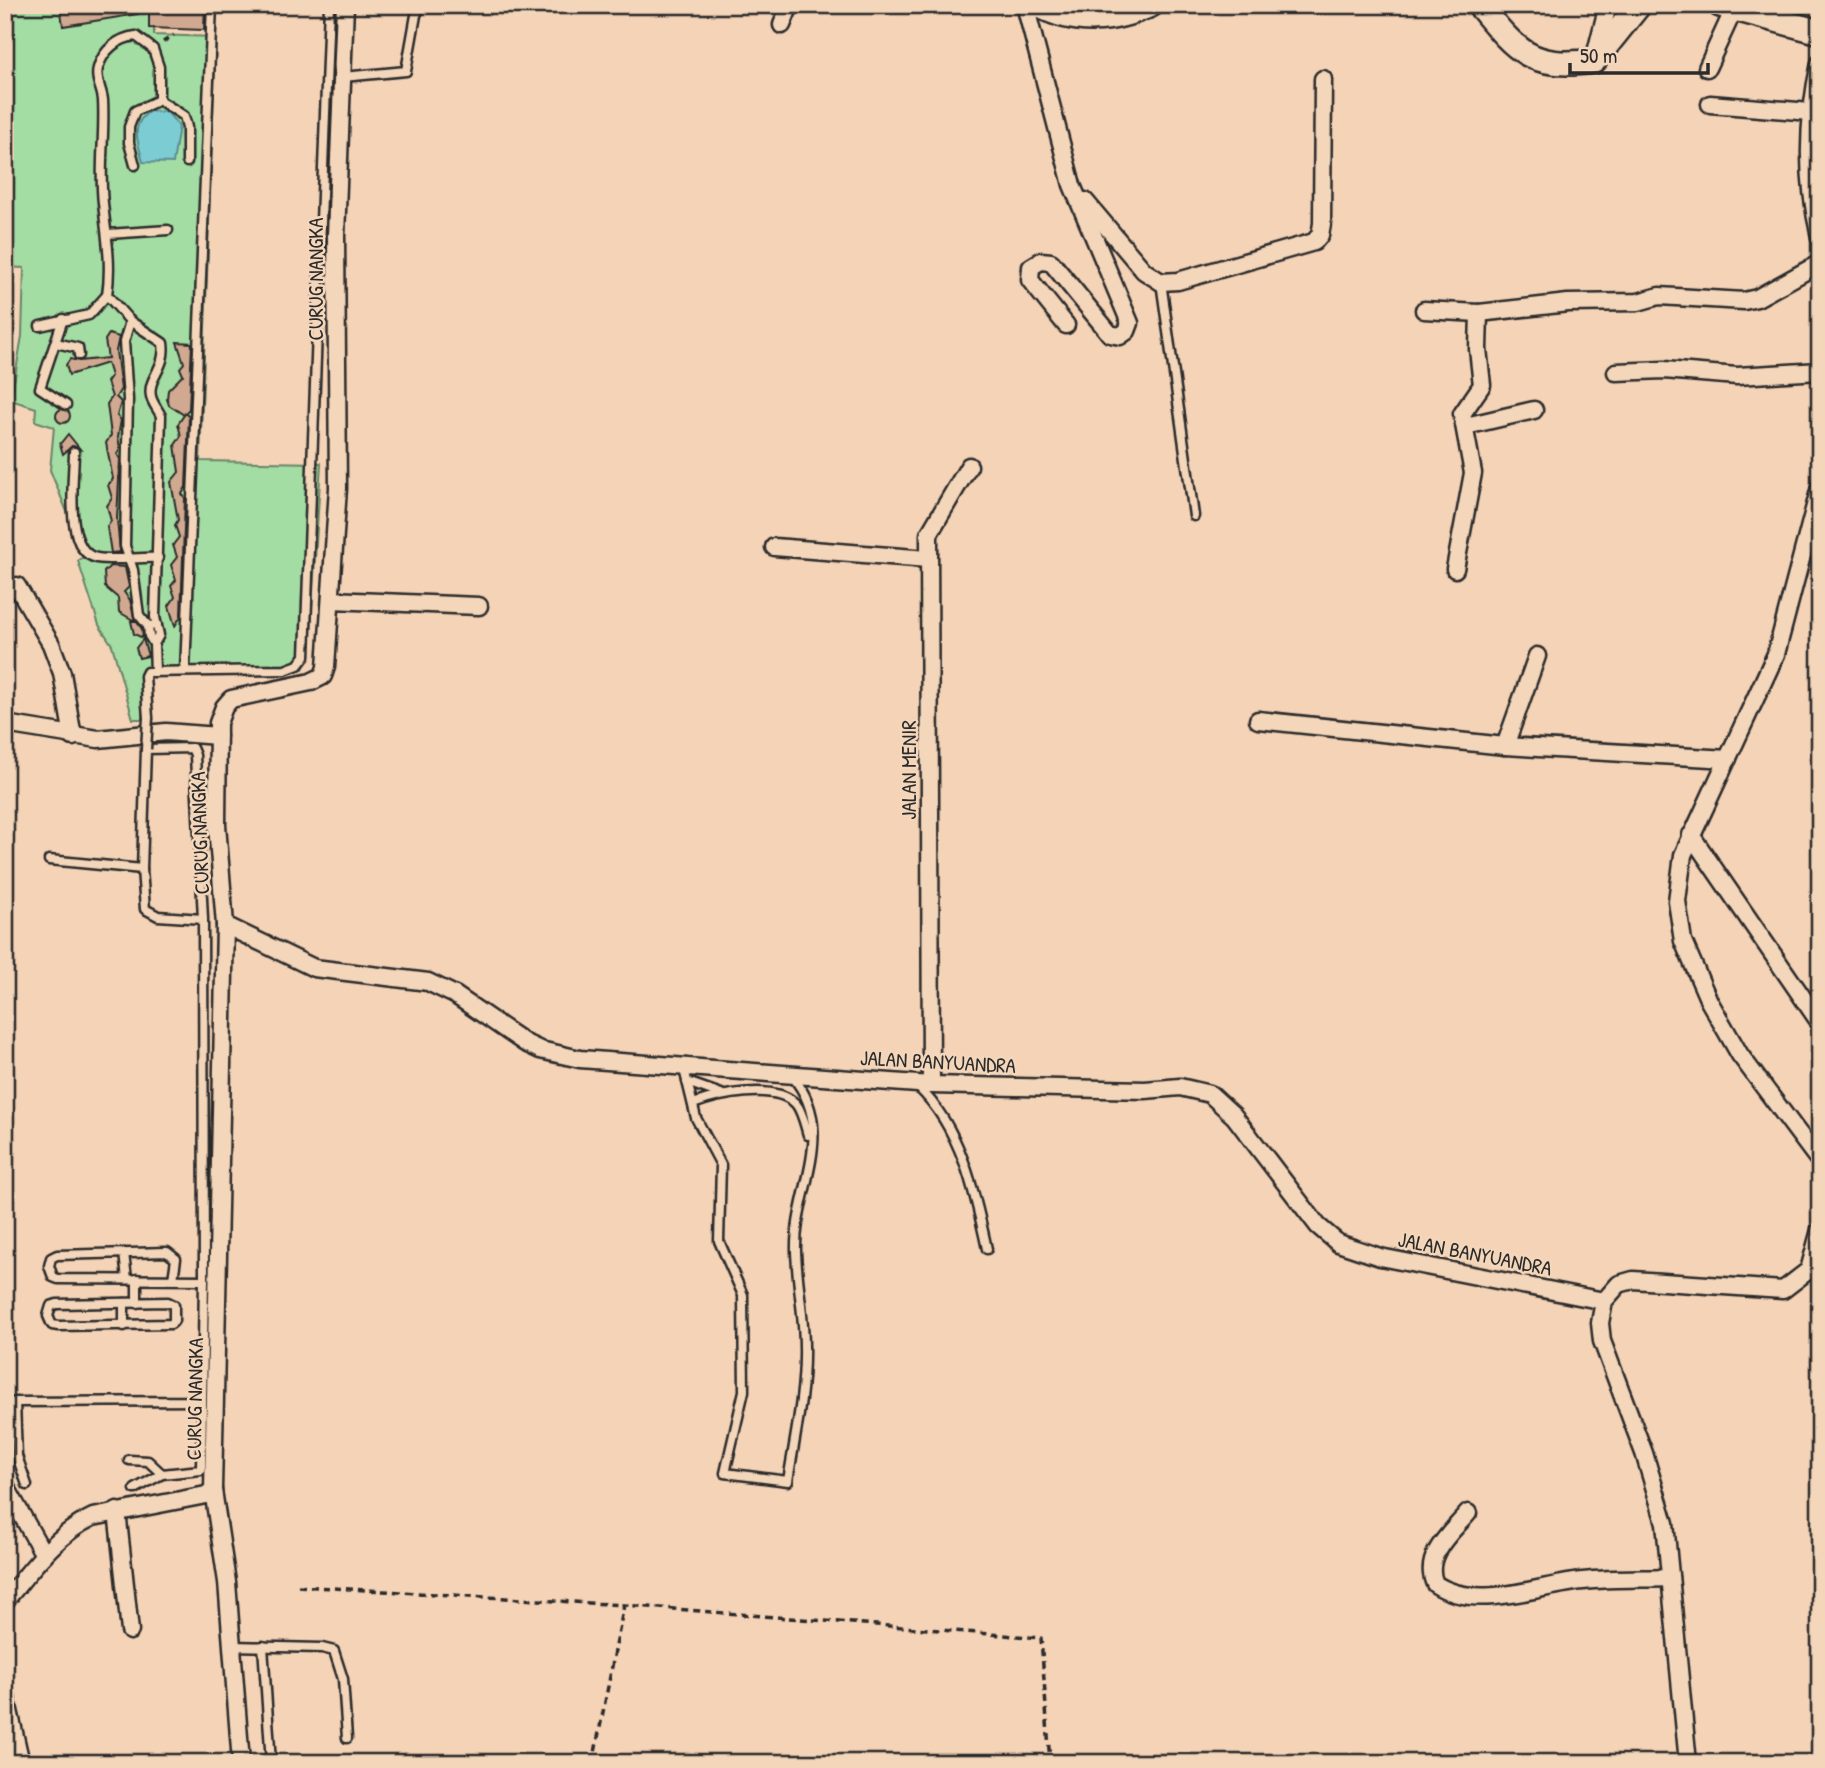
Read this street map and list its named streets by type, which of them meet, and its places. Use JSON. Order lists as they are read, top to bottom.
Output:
{
  "streets": {
    "street": ["CURUG NANGKA", "JALAN MENIR", "JALAN BANYUANDRA"]
  },
  "crossings": [
    ["CURUG NANGKA", "JALAN BANYUANDRA"],
    ["JALAN MENIR", "JALAN BANYUANDRA"]
  ],
  "scale_bar": "50 m"
}
